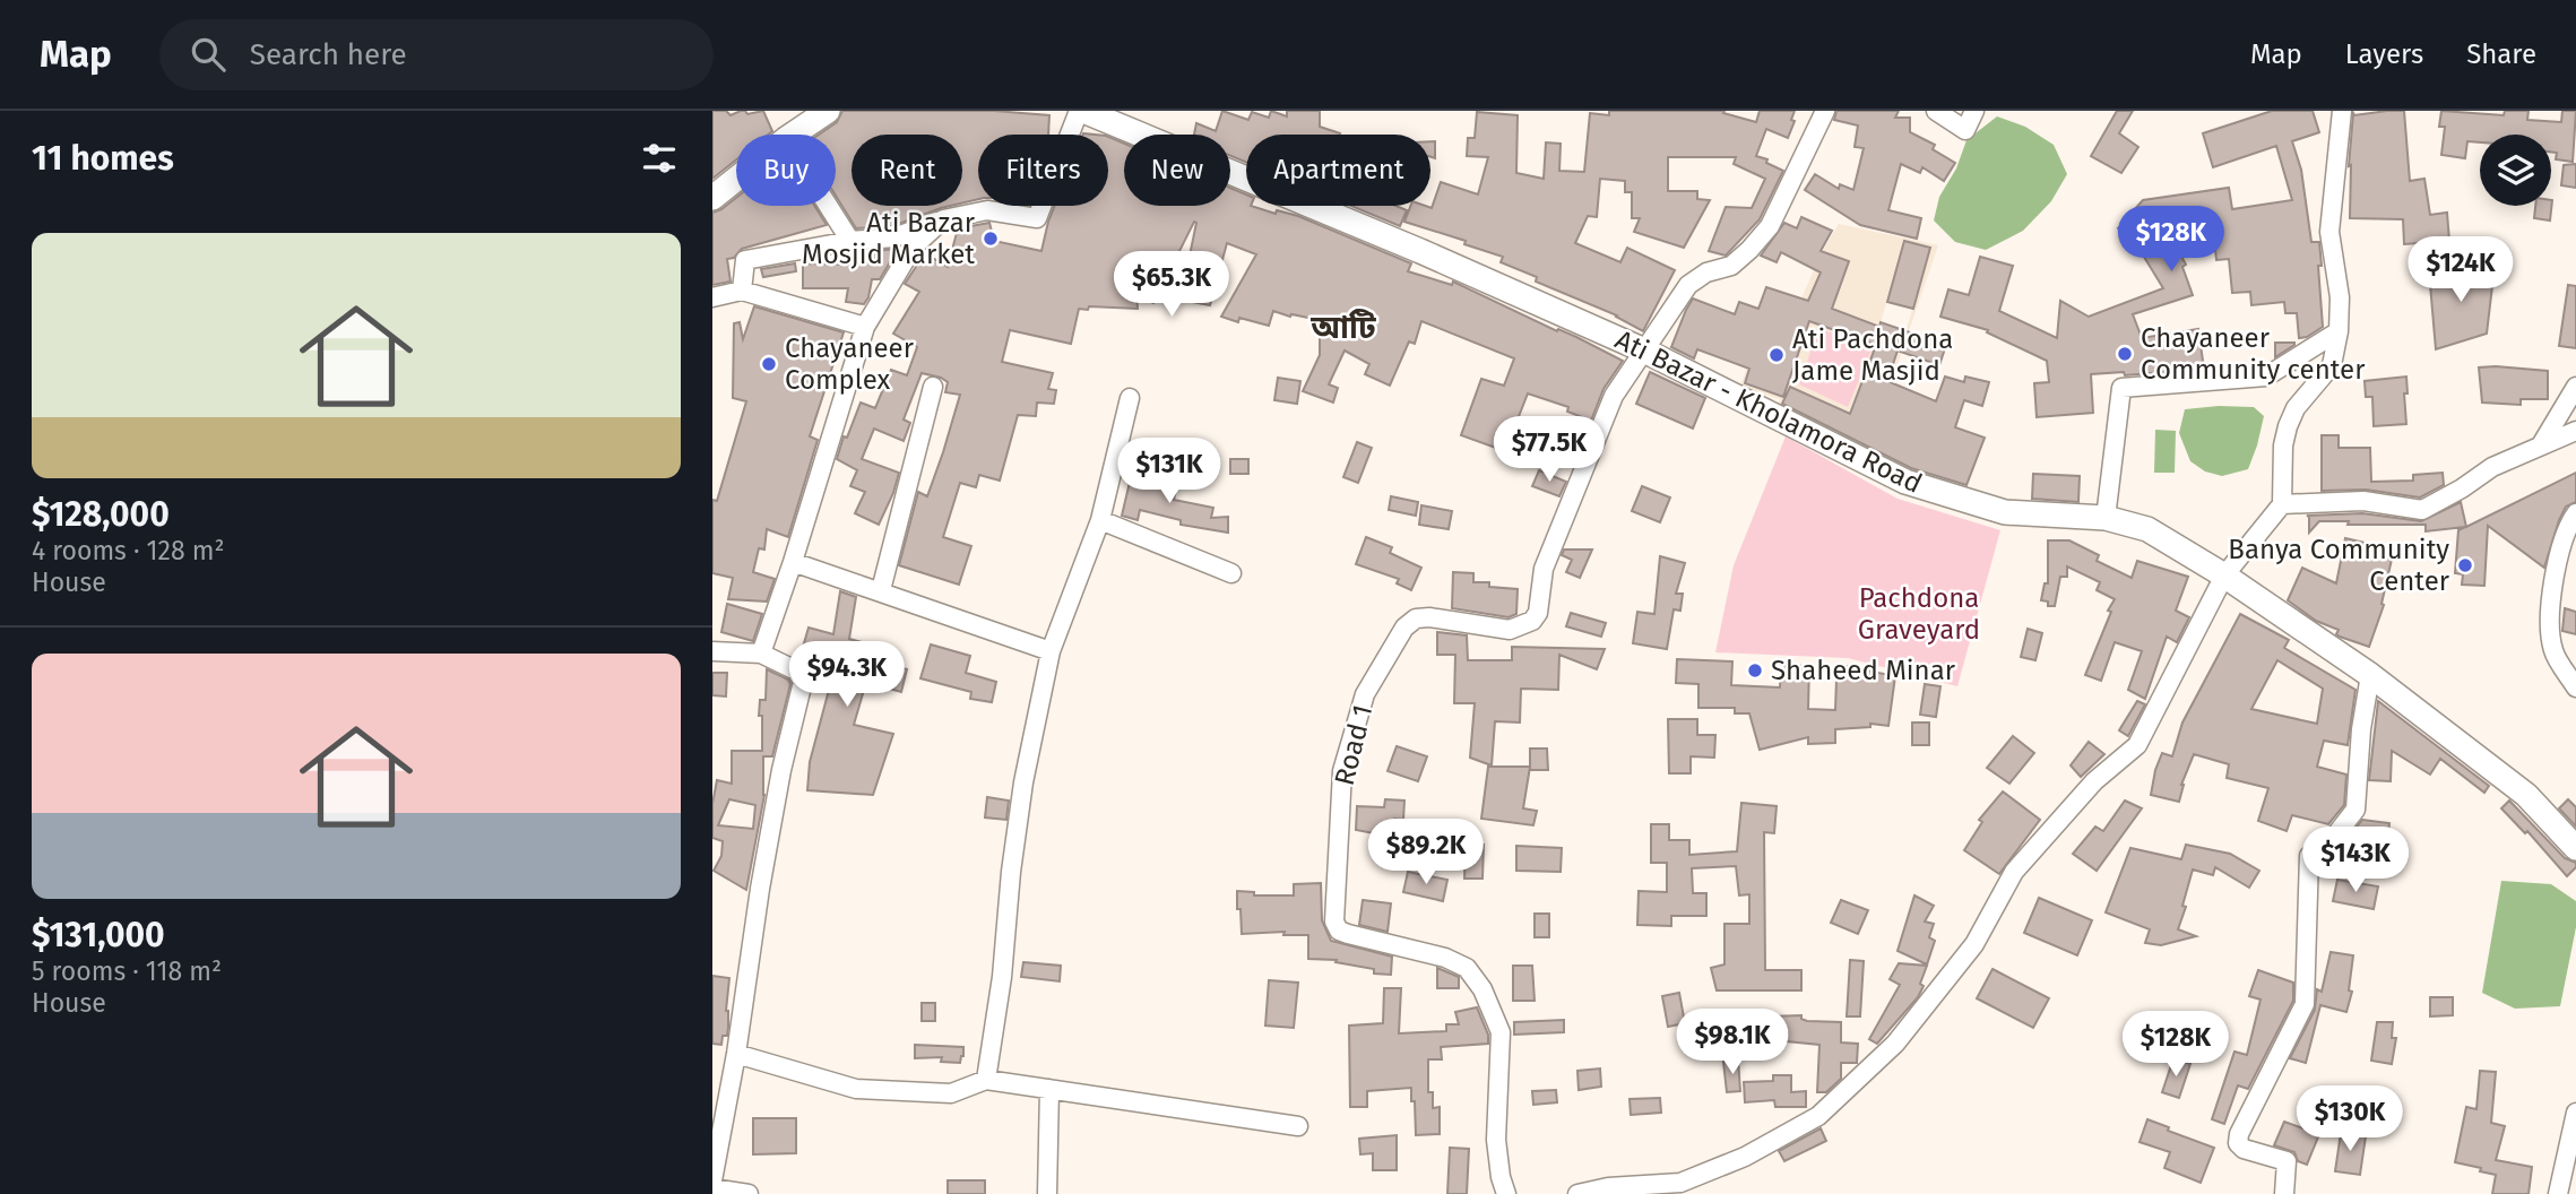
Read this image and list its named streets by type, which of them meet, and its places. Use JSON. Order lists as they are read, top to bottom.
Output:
{
  "streets": {
    "main road": ["Ati Bazar - Kholamora Road"],
    "street": ["Road 1"]
  },
  "crossings": [
    ["Ati Bazar - Kholamora Road", "Road 1"]
  ],
  "districts": ["আটি"],
  "parks": ["Pachdona Graveyard"],
  "places": [
    "Ati Bazar Mosjid Market",
    "Chayaneer Community center",
    "Ati Pachdona Jame Masjid",
    "Chayaneer Complex",
    "Banya Community Center",
    "Shaheed Minar"
  ],
  "page": {
    "header": "Map",
    "search": "Search here",
    "nav": ["Map", "Layers", "Share"],
    "heading": "11 homes",
    "chip": [
      "Buy",
      "Rent",
      "Filters",
      "New",
      "Apartment"
    ],
    "list": [
      {
        "name": "$128,000",
        "note": "4 rooms · 128 m² · House"
      },
      {
        "name": "$131,000",
        "note": "5 rooms · 118 m² · House"
      }
    ],
    "price": [
      "$128K",
      "$124K",
      "$65.3K",
      "$77.5K",
      "$131K",
      "$94.3K",
      "$89.2K",
      "$143K",
      "$98.1K",
      "$128K",
      "$130K"
    ]
  }
}
